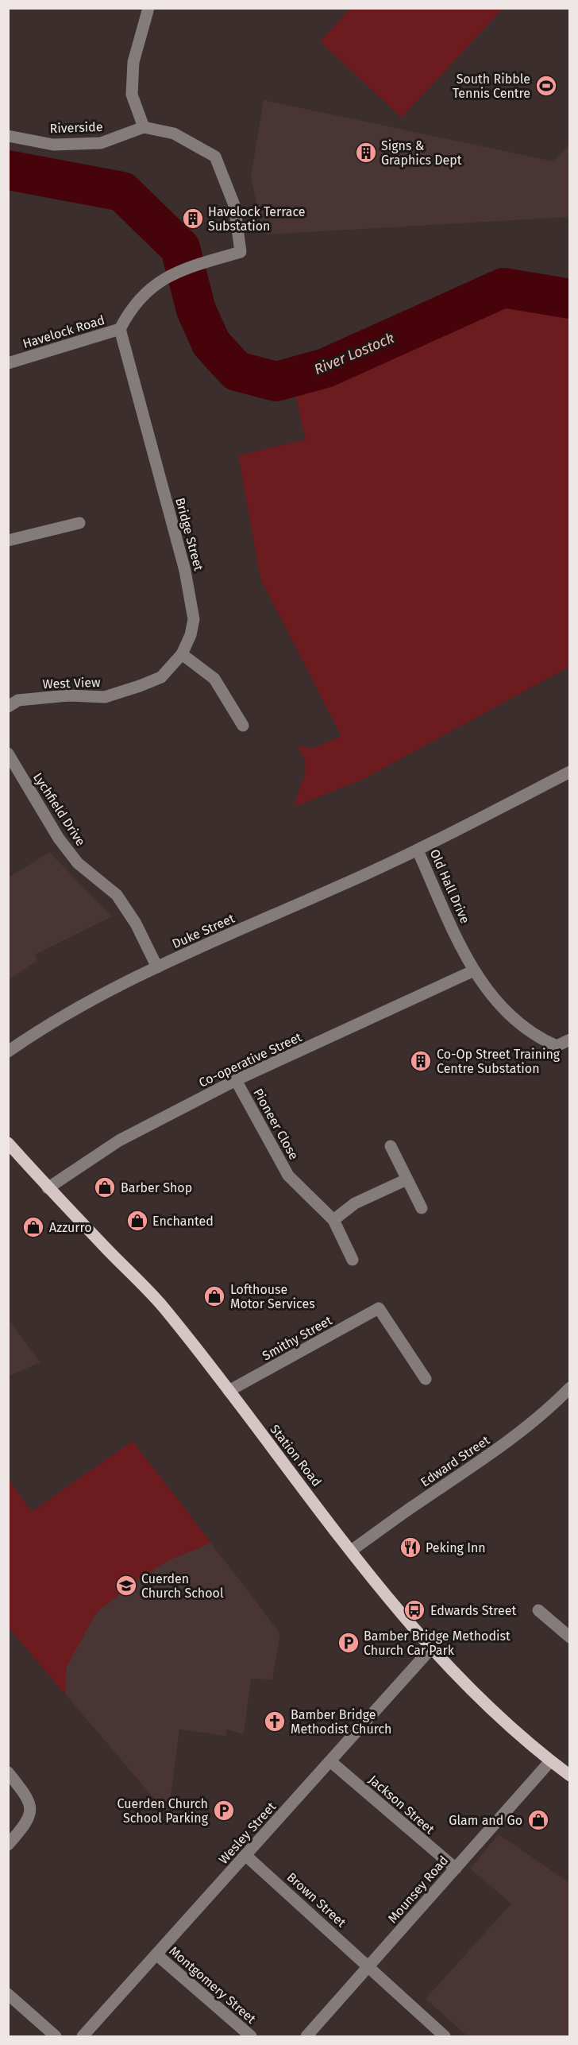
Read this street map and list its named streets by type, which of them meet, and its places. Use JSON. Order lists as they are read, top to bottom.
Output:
{
  "streets": {
    "main road": ["Station Road"],
    "street": [
      "Riverside",
      "Havelock Road",
      "Bridge Street",
      "West View",
      "Lychfield Drive",
      "Old Hall Drive",
      "Duke Street",
      "Co-operative Street",
      "Pioneer Close",
      "Smithy Street",
      "Edward Street",
      "Jackson Street",
      "Wesley Street",
      "Mounsey Road",
      "Brown Street",
      "Montgomery Street"
    ]
  },
  "crossings": [
    ["Riverside", "Havelock Road"],
    ["Havelock Road", "Bridge Street"],
    ["Bridge Street", "West View"],
    ["Lychfield Drive", "Duke Street"],
    ["Old Hall Drive", "Duke Street"],
    ["Old Hall Drive", "Co-operative Street"],
    ["Co-operative Street", "Pioneer Close"],
    ["Co-operative Street", "Station Road"],
    ["Smithy Street", "Station Road"],
    ["Station Road", "Edward Street"],
    ["Station Road", "Wesley Street"],
    ["Station Road", "Mounsey Road"],
    ["Jackson Street", "Wesley Street"],
    ["Jackson Street", "Mounsey Road"],
    ["Wesley Street", "Brown Street"],
    ["Wesley Street", "Montgomery Street"],
    ["Mounsey Road", "Brown Street"]
  ],
  "water": ["River Lostock"],
  "places": {
    "sports": ["South Ribble Tennis Centre"],
    "building": ["Signs & Graphics Dept", "Havelock Terrace Substation", "Co-Op Street Training Centre Substation"],
    "shop": [
      "Barber Shop",
      "Enchanted",
      "Azzurro",
      "Lofthouse Motor Services",
      "Glam and Go"
    ],
    "restaurant": ["Peking Inn"],
    "school or university": ["Cuerden Church School"],
    "bus stop": ["Edwards Street"],
    "parking": ["Bamber Bridge Methodist Church Car Park", "Cuerden Church School Parking"],
    "church": ["Bamber Bridge Methodist Church"]
  }
}
